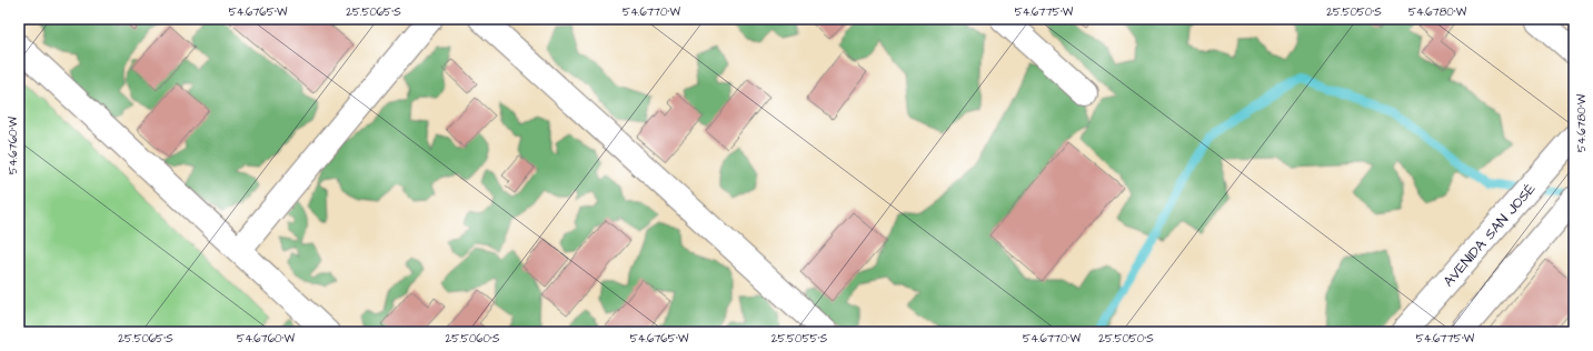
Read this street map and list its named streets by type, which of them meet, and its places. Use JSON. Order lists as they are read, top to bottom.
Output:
{
  "streets": {
    "street": ["AVENIDA SAN JOSÉ"]
  },
  "coordinates": [
    "54.6765°W",
    "25.5065°S",
    "54.6770°W",
    "54.6775°W",
    "25.5050°S",
    "54.6780°W",
    "54.6760°W",
    "25.5060°S",
    "25.5055°S"
  ]
}
